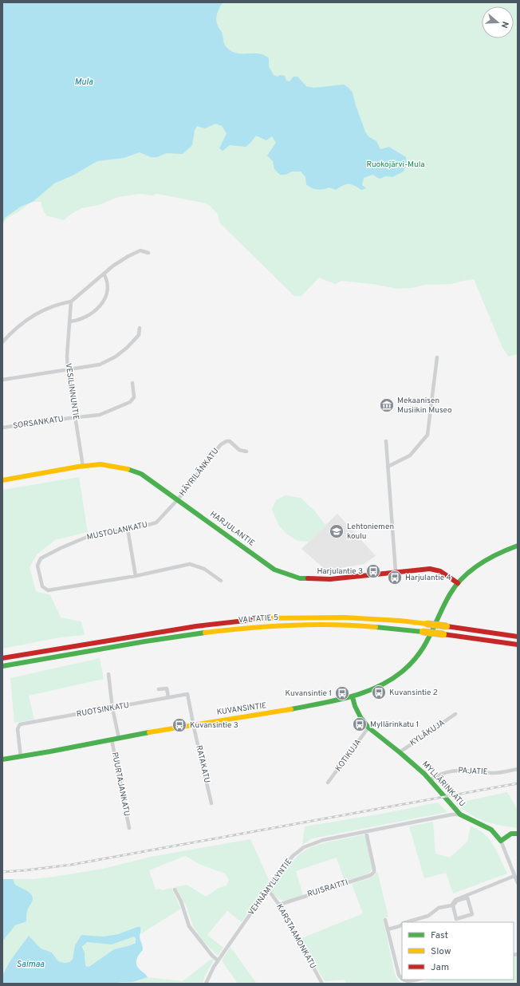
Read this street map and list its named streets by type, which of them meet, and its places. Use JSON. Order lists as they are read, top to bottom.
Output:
{
  "streets": {
    "main road": [
      "HARJULANTIE",
      "VALTATIE 5",
      "KUVANSINTIE",
      "MYLLÄRINKATU"
    ],
    "street": [
      "VESILINNUNTIE",
      "SORSANKATU",
      "HÄYRILÄNKATU",
      "MUSTOLANKATU",
      "RUOTSINKATU",
      "KYLÄKUJA",
      "KOTIKUJA",
      "RATAKATU",
      "PAJATIE",
      "PUURTAJANKATU",
      "VEHNÄMYLLYNTIE",
      "RUISRAITTI",
      "KARSTAAMONKATU"
    ]
  },
  "crossings": [
    ["VESILINNUNTIE", "SORSANKATU"],
    ["VESILINNUNTIE", "HARJULANTIE"],
    ["HÄYRILÄNKATU", "HARJULANTIE"],
    ["HÄYRILÄNKATU", "MUSTOLANKATU"],
    ["HARJULANTIE", "MUSTOLANKATU"],
    ["HARJULANTIE", "KUVANSINTIE"],
    ["KUVANSINTIE", "RUOTSINKATU"],
    ["KUVANSINTIE", "RATAKATU"],
    ["KUVANSINTIE", "PUURTAJANKATU"],
    ["KUVANSINTIE", "MYLLÄRINKATU"],
    ["RUOTSINKATU", "RATAKATU"],
    ["KYLÄKUJA", "MYLLÄRINKATU"],
    ["KOTIKUJA", "MYLLÄRINKATU"],
    ["PAJATIE", "MYLLÄRINKATU"],
    ["MYLLÄRINKATU", "VEHNÄMYLLYNTIE"],
    ["VEHNÄMYLLYNTIE", "RUISRAITTI"],
    ["VEHNÄMYLLYNTIE", "KARSTAAMONKATU"],
    ["RUISRAITTI", "KARSTAAMONKATU"]
  ],
  "water": ["Mula", "Saimaa"],
  "parks": ["Ruokojärvi-Mula"],
  "places": {
    "museum": ["Mekaanisen Musiikin Museo"],
    "school or university": ["Lehtoniemen koulu"],
    "bus stop": [
      "Harjulantie 3",
      "Harjulantie 4",
      "Kuvansintie 2",
      "Kuvansintie 1",
      "Myllärinkatu 1",
      "Kuvansintie 3"
    ]
  },
  "legend": ["Fast", "Slow", "Jam"],
  "north": "right"
}
